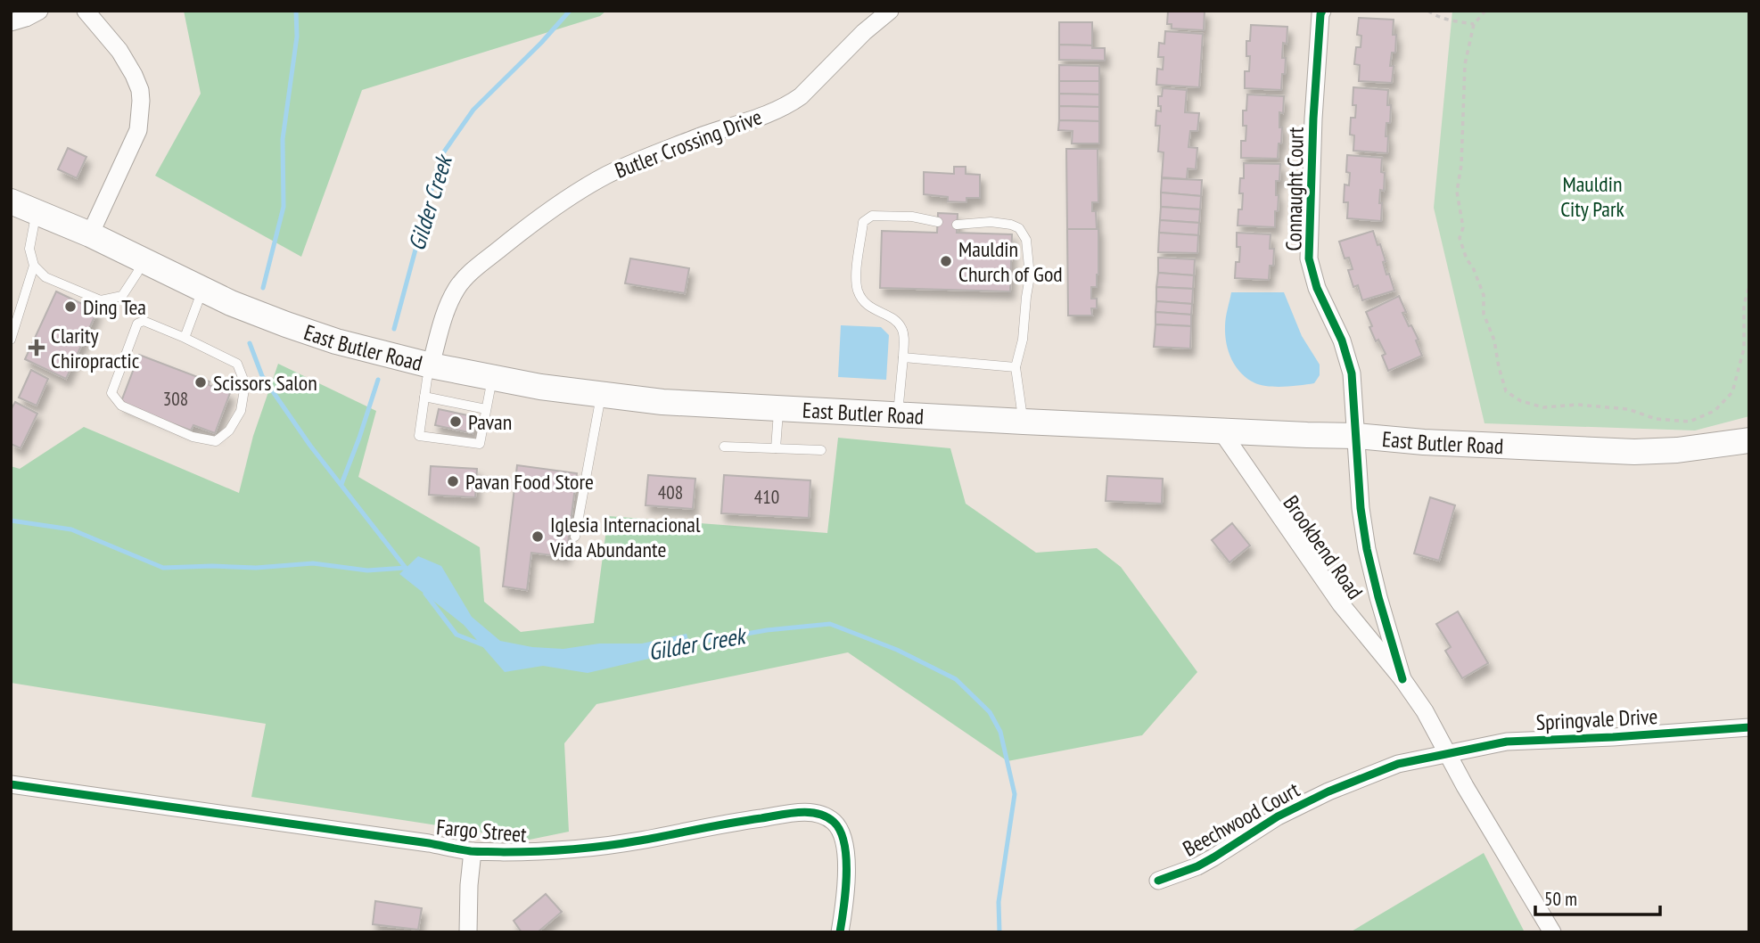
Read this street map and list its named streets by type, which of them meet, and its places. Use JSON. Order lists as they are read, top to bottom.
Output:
{
  "streets": {
    "main road": ["East Butler Road"],
    "street": [
      "Butler Crossing Drive",
      "Connaught Court",
      "Brookbend Road",
      "Springvale Drive",
      "Beechwood Court",
      "Fargo Street"
    ]
  },
  "crossings": [
    ["Butler Crossing Drive", "East Butler Road"],
    ["Connaught Court", "East Butler Road"],
    ["Connaught Court", "Brookbend Road"],
    ["East Butler Road", "Brookbend Road"],
    ["Brookbend Road", "Springvale Drive"],
    ["Brookbend Road", "Beechwood Court"],
    ["Springvale Drive", "Beechwood Court"]
  ],
  "water": ["Gilder Creek"],
  "parks": ["Mauldin City Park"],
  "places": {
    "other": [
      "Mauldin Church of God",
      "Ding Tea",
      "Scissors Salon",
      "Pavan",
      "Pavan Food Store",
      "Iglesia Internacional Vida Abundante"
    ],
    "health": ["Clarity Chiropractic"]
  },
  "house_numbers": ["308", "408", "410"],
  "scale_bar": "50 m"
}
